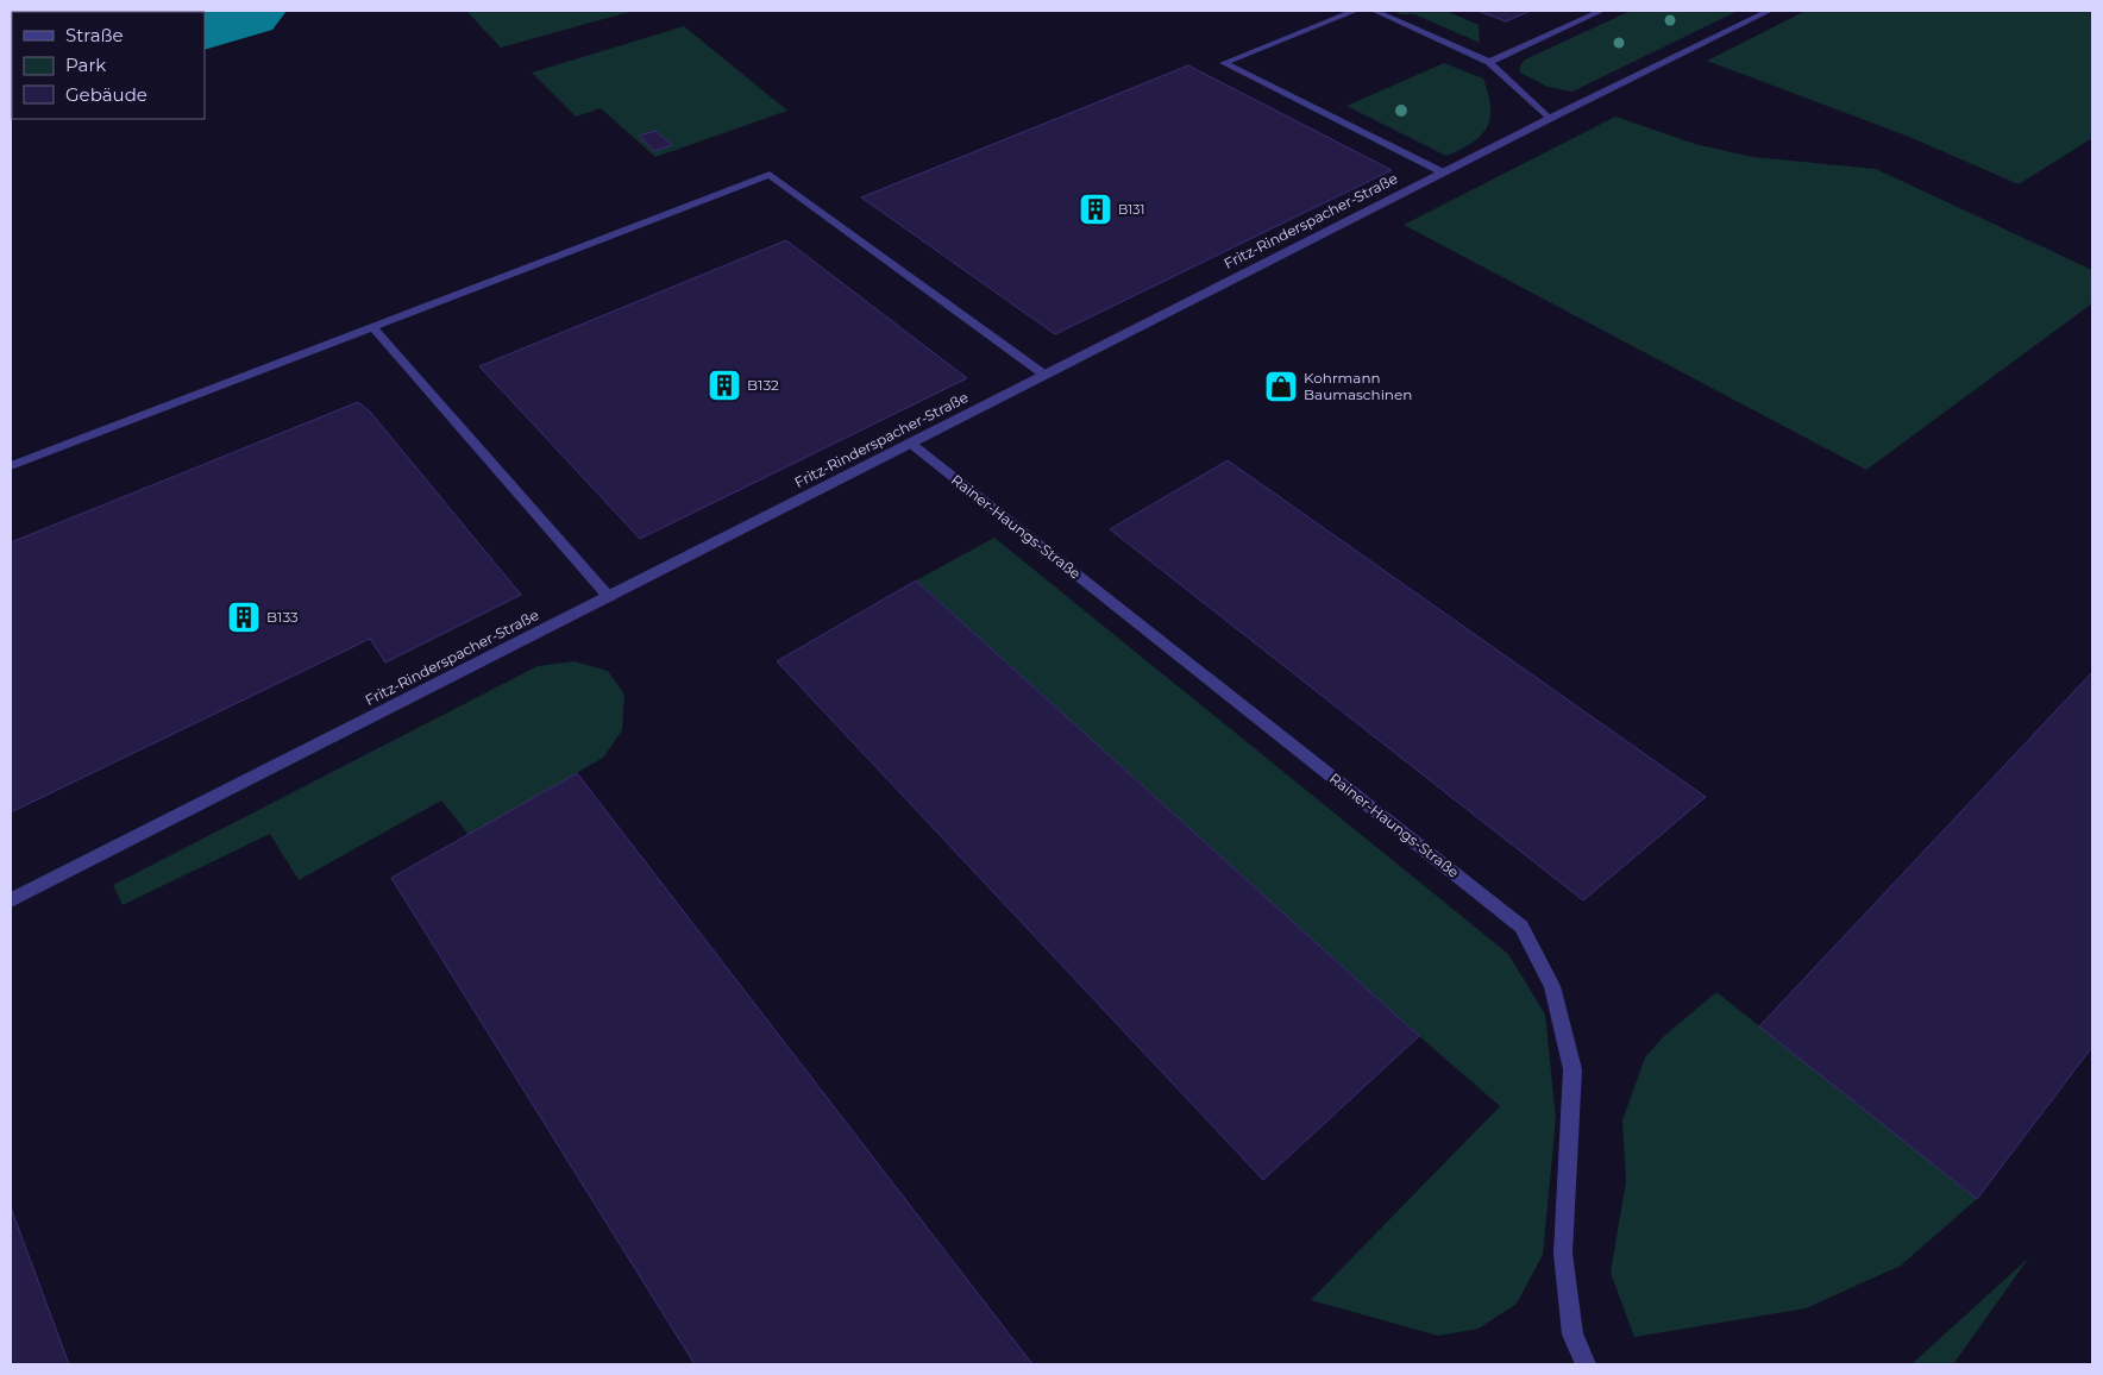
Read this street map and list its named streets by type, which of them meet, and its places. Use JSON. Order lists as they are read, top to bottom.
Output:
{
  "streets": {
    "street": ["Fritz-Rinderspacher-Straße", "Rainer-Haungs-Straße"]
  },
  "crossings": [
    ["Fritz-Rinderspacher-Straße", "Rainer-Haungs-Straße"]
  ],
  "places": {
    "building": ["B131", "B132", "B133"],
    "shop": ["Kohrmann Baumaschinen"]
  },
  "legend": ["Straße", "Park", "Gebäude"]
}
